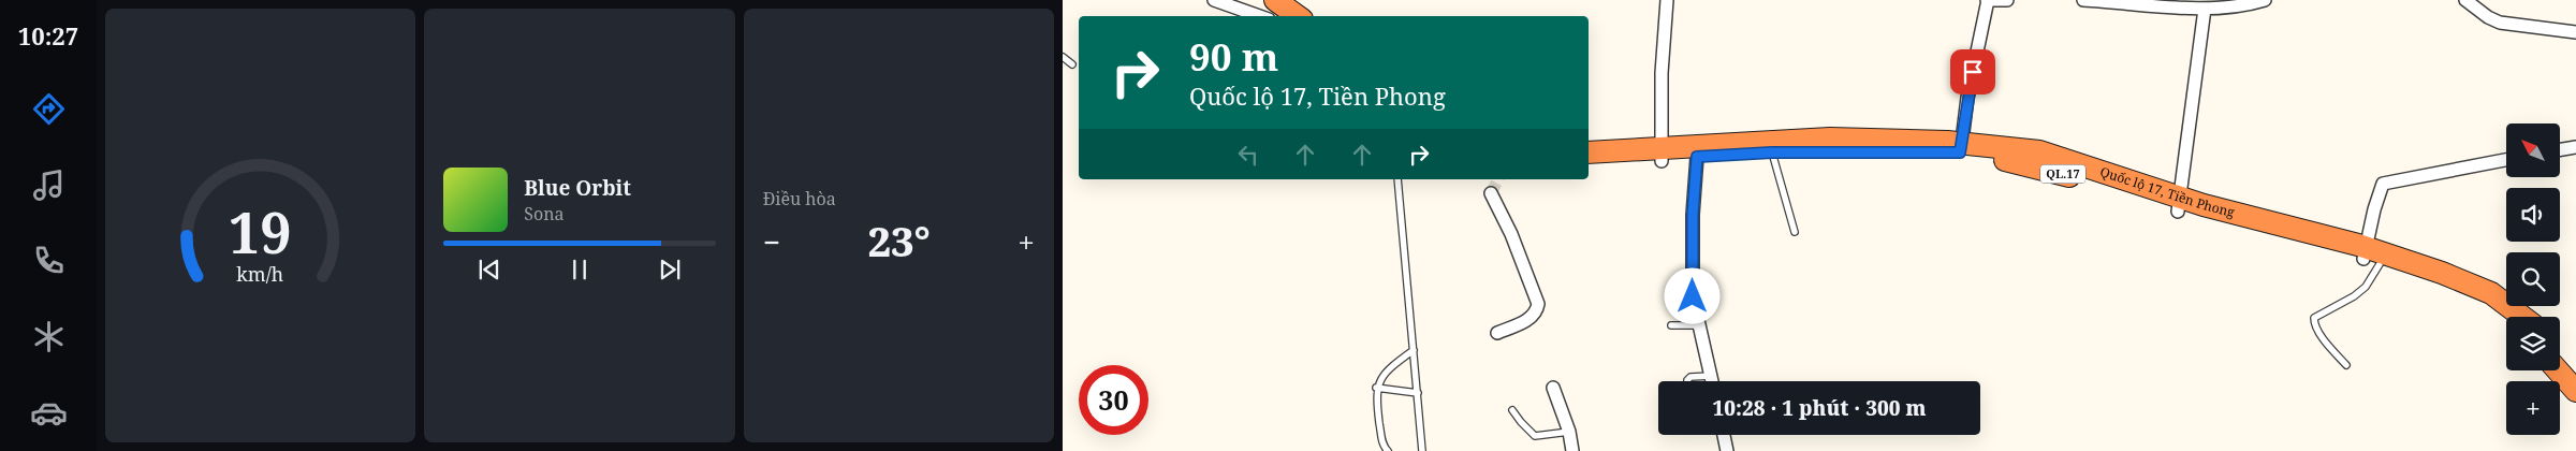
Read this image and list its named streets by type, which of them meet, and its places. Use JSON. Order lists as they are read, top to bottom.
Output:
{
  "streets": {
    "highway": ["QL.17", "Quốc lộ 17, Tiền Phong"]
  },
  "north": "top left",
  "page": {
    "tabs": "10:27",
    "tile": "Điều hòa",
    "turn": ["90 m", "Quốc lộ 17, Tiền Phong"],
    "map_buttons": "+",
    "song": ["Blue Orbit", "Sona"],
    "heat": ["−", "23°", "+"],
    "limit": "30",
    "trip": "10:28 · 1 phút · 300 m",
    "gauge": ["19", "km/h"]
  }
}
